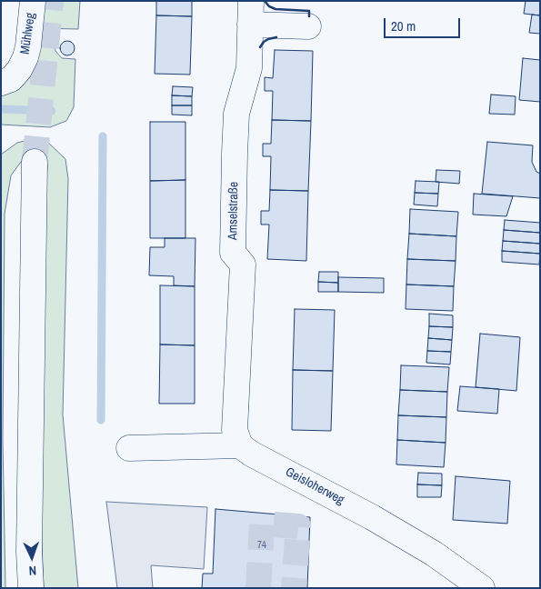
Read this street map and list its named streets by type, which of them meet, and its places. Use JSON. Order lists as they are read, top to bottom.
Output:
{
  "streets": {
    "street": ["Mühlweg", "Amselstraße", "Geisloherweg"]
  },
  "crossings": [
    ["Amselstraße", "Geisloherweg"]
  ],
  "house_numbers": ["74"],
  "scale_bar": "20 m",
  "north": "bottom"
}
